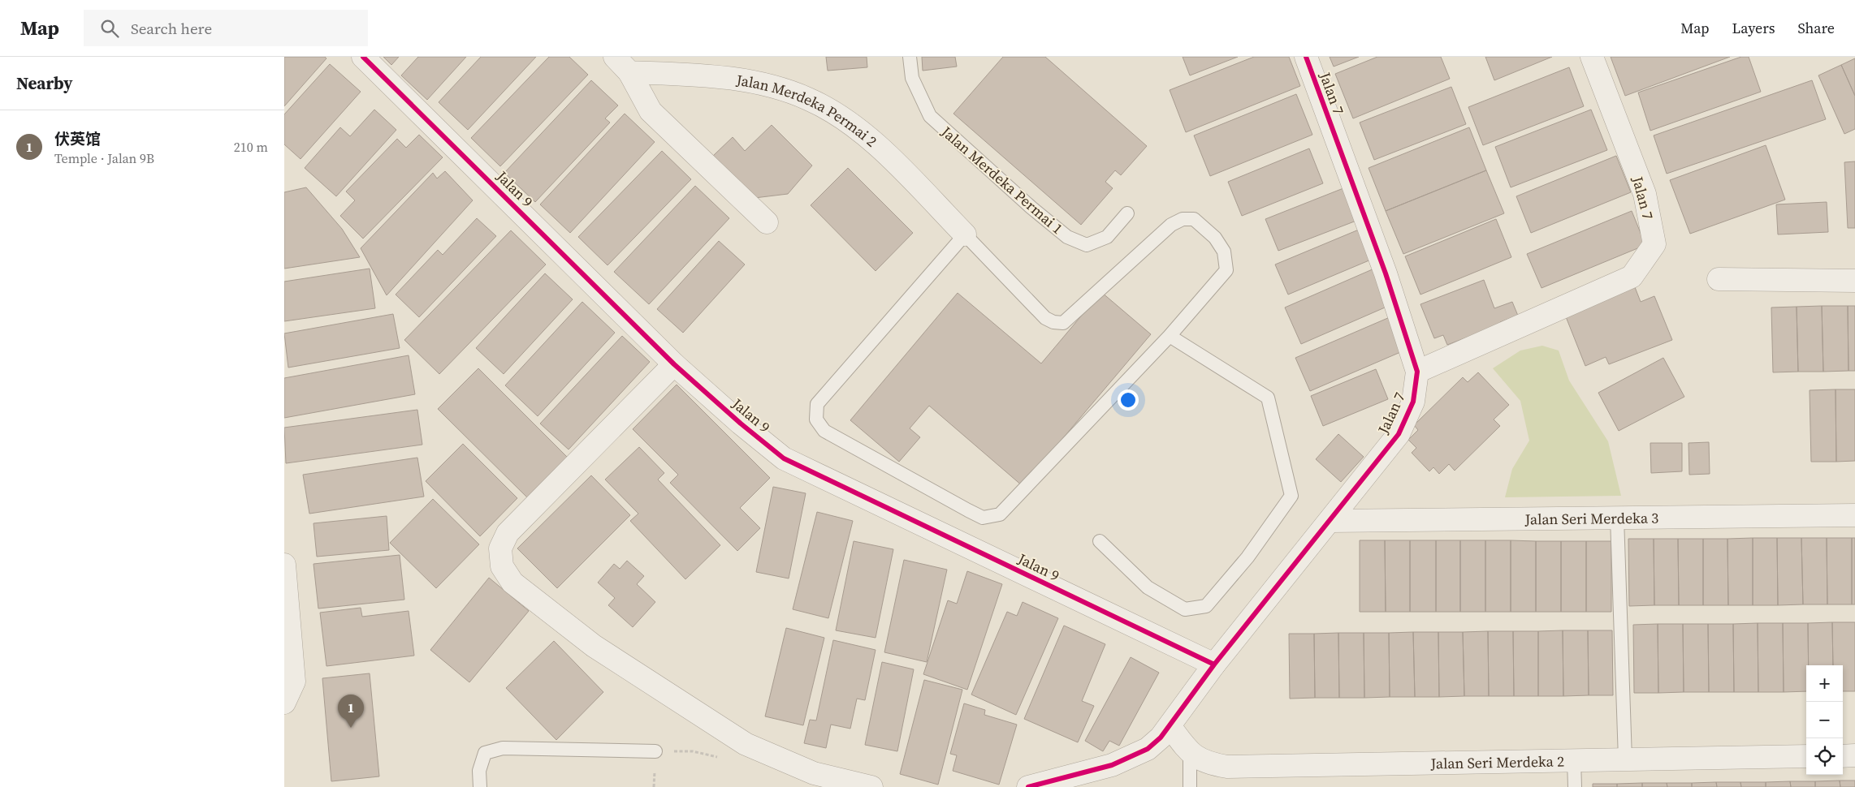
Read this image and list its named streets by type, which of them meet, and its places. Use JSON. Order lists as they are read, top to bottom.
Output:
{
  "streets": {
    "street": [
      "Jalan 7",
      "Jalan Merdeka Permai 2",
      "Jalan 9",
      "Jalan Seri Merdeka 3",
      "Jalan Seri Merdeka 2"
    ],
    "lane": ["Jalan Merdeka Permai 1"]
  },
  "crossings": [
    ["Jalan 7", "Jalan 9"],
    ["Jalan 7", "Jalan Seri Merdeka 3"],
    ["Jalan 7", "Jalan Seri Merdeka 2"]
  ],
  "page": {
    "header": "Map",
    "search": "Search here",
    "nav": ["Map", "Layers", "Share"],
    "heading": "Nearby",
    "list": [
      {
        "mark": "1",
        "name": "伏英馆",
        "note": "Temple · Jalan 9B",
        "value": "210 m"
      }
    ],
    "map_buttons": ["+", "−"],
    "pins": "1"
  }
}
